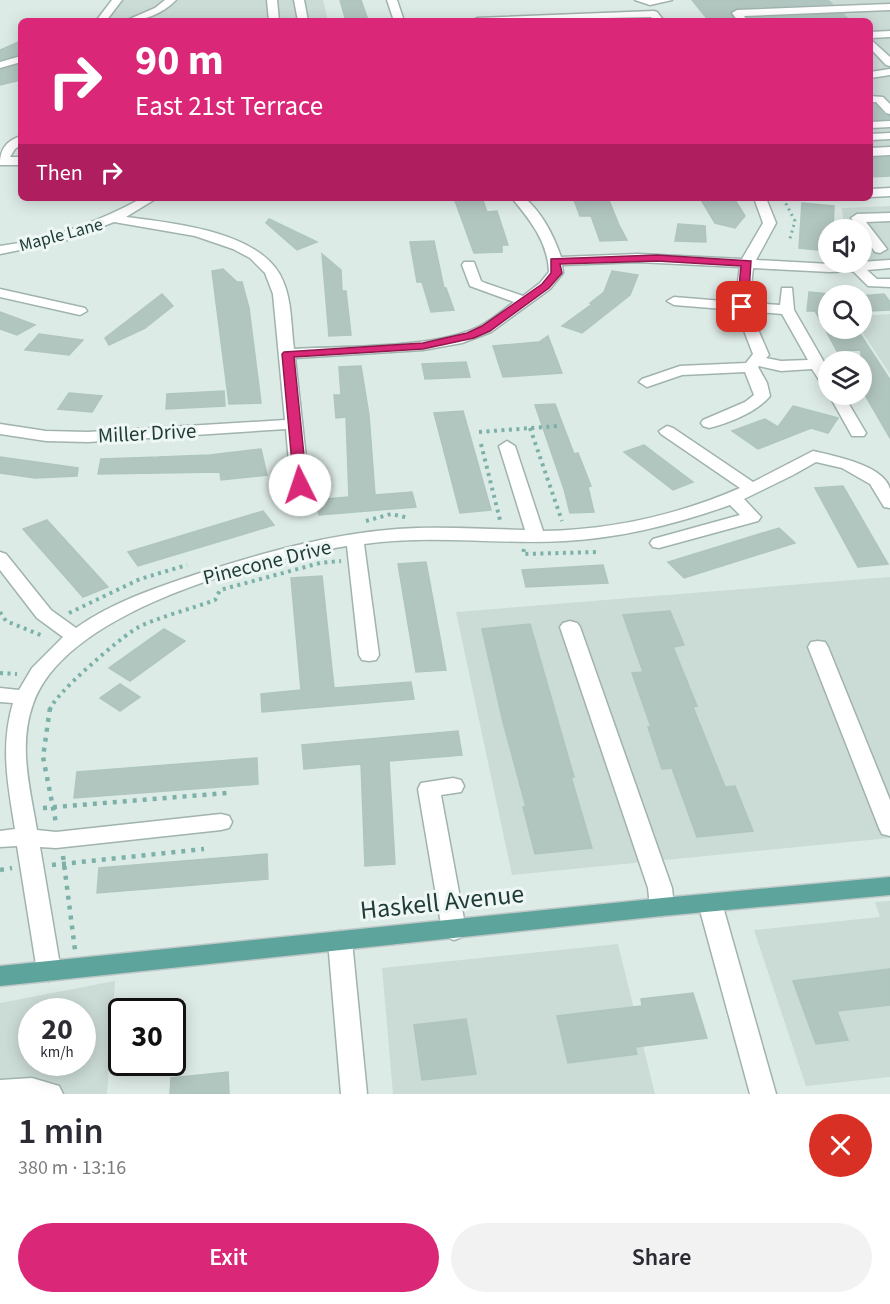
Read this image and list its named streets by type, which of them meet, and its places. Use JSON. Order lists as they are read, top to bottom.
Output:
{
  "streets": {
    "main road": ["Haskell Avenue"],
    "street": ["Maple Lane", "Miller Drive", "Pinecone Drive"]
  },
  "crossings": [
    ["Pinecone Drive", "Haskell Avenue"]
  ],
  "page": {
    "turn": ["90 m", "East 21st Terrace"],
    "then": "Then",
    "speed": "20 km/h",
    "limit": "30",
    "heading": ["1 min", "380 m · 13:16"],
    "buttons": ["Exit", "Share"]
  }
}
